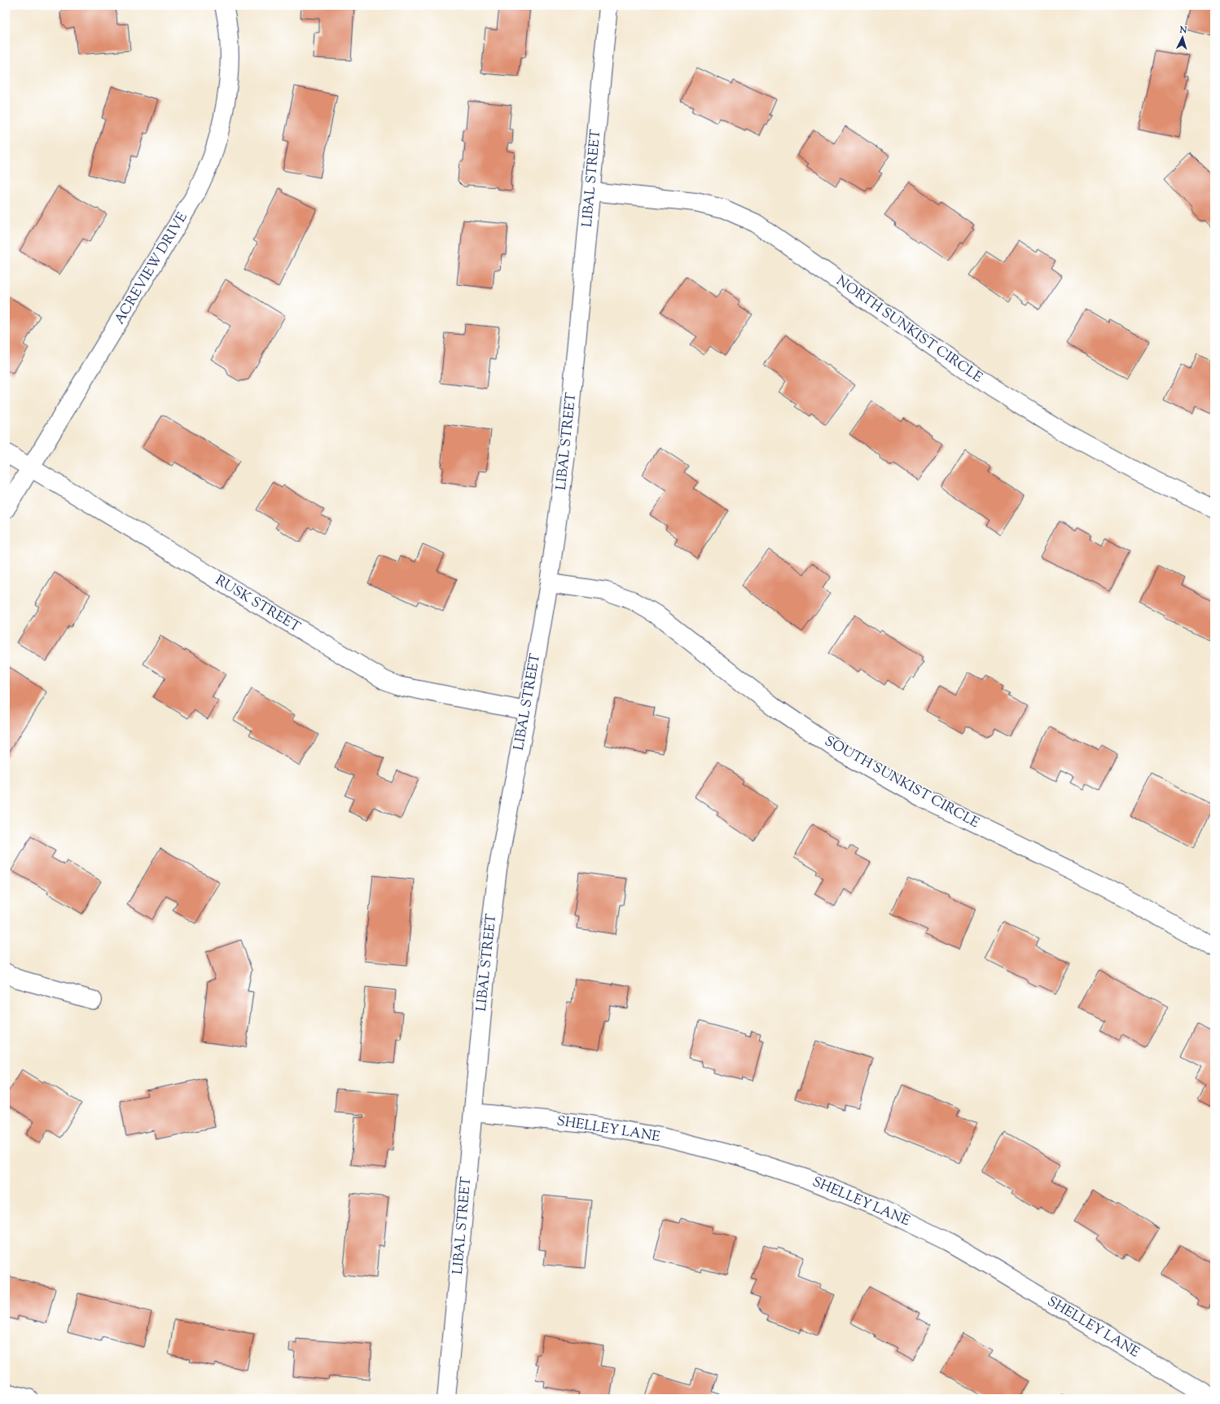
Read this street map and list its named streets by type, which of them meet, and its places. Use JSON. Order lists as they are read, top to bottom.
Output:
{
  "streets": {
    "street": [
      "LIBAL STREET",
      "ACREVIEW DRIVE",
      "NORTH SUNKIST CIRCLE",
      "RUSK STREET",
      "SOUTH SUNKIST CIRCLE",
      "SHELLEY LANE"
    ]
  },
  "crossings": [
    ["LIBAL STREET", "NORTH SUNKIST CIRCLE"],
    ["LIBAL STREET", "RUSK STREET"],
    ["LIBAL STREET", "SOUTH SUNKIST CIRCLE"],
    ["LIBAL STREET", "SHELLEY LANE"],
    ["ACREVIEW DRIVE", "RUSK STREET"]
  ],
  "north": "top"
}
